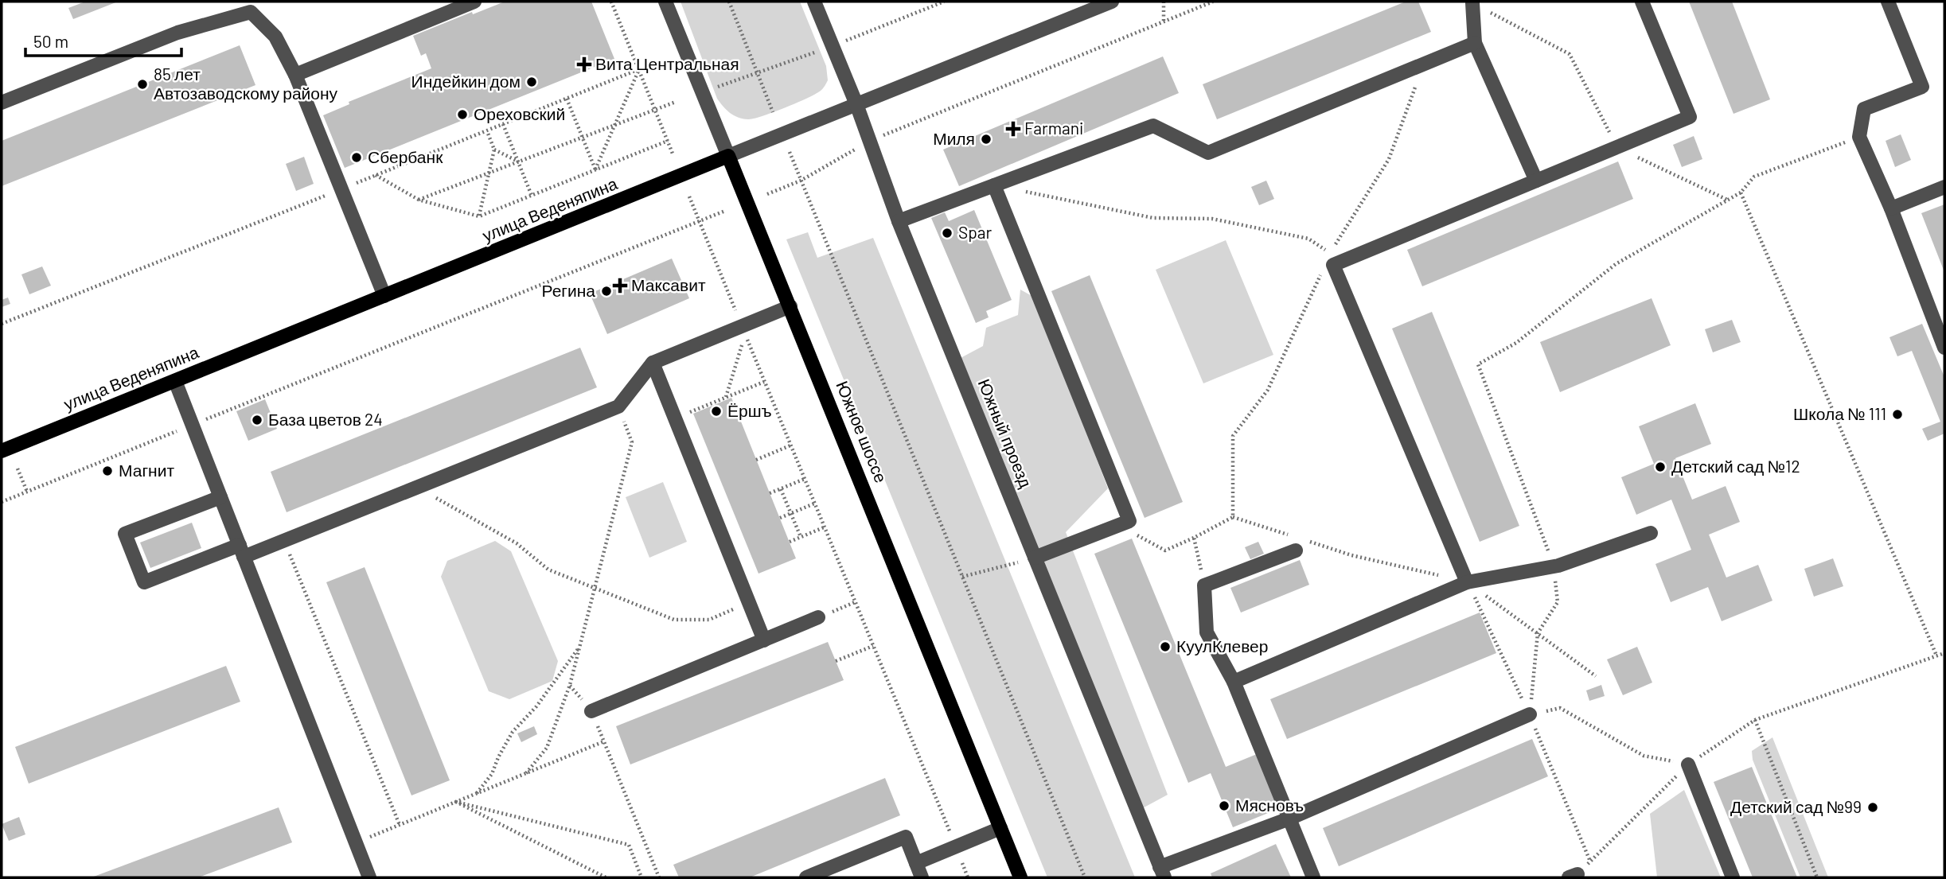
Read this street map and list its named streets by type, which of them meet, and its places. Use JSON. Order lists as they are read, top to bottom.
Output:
{
  "streets": {
    "main road": ["улица Веденяпина", "Южное шоссе"],
    "street": ["Южный проезд"]
  },
  "crossings": [
    ["улица Веденяпина", "Южное шоссе"],
    ["улица Веденяпина", "Южный проезд"]
  ],
  "places": {
    "health": ["Вита Центральная", "Farmani", "Максавит"],
    "other": [
      "Индейкин дом",
      "85 лет Автозаводскому району",
      "Ореховский",
      "Миля",
      "Сбербанк",
      "Spar",
      "Регина",
      "Ёршъ",
      "Школа № 111",
      "База цветов 24",
      "Детский сад №12",
      "Магнит",
      "КуулКлевер",
      "Мясновъ",
      "Детский сад №99"
    ]
  },
  "scale_bar": "50 m"
}
